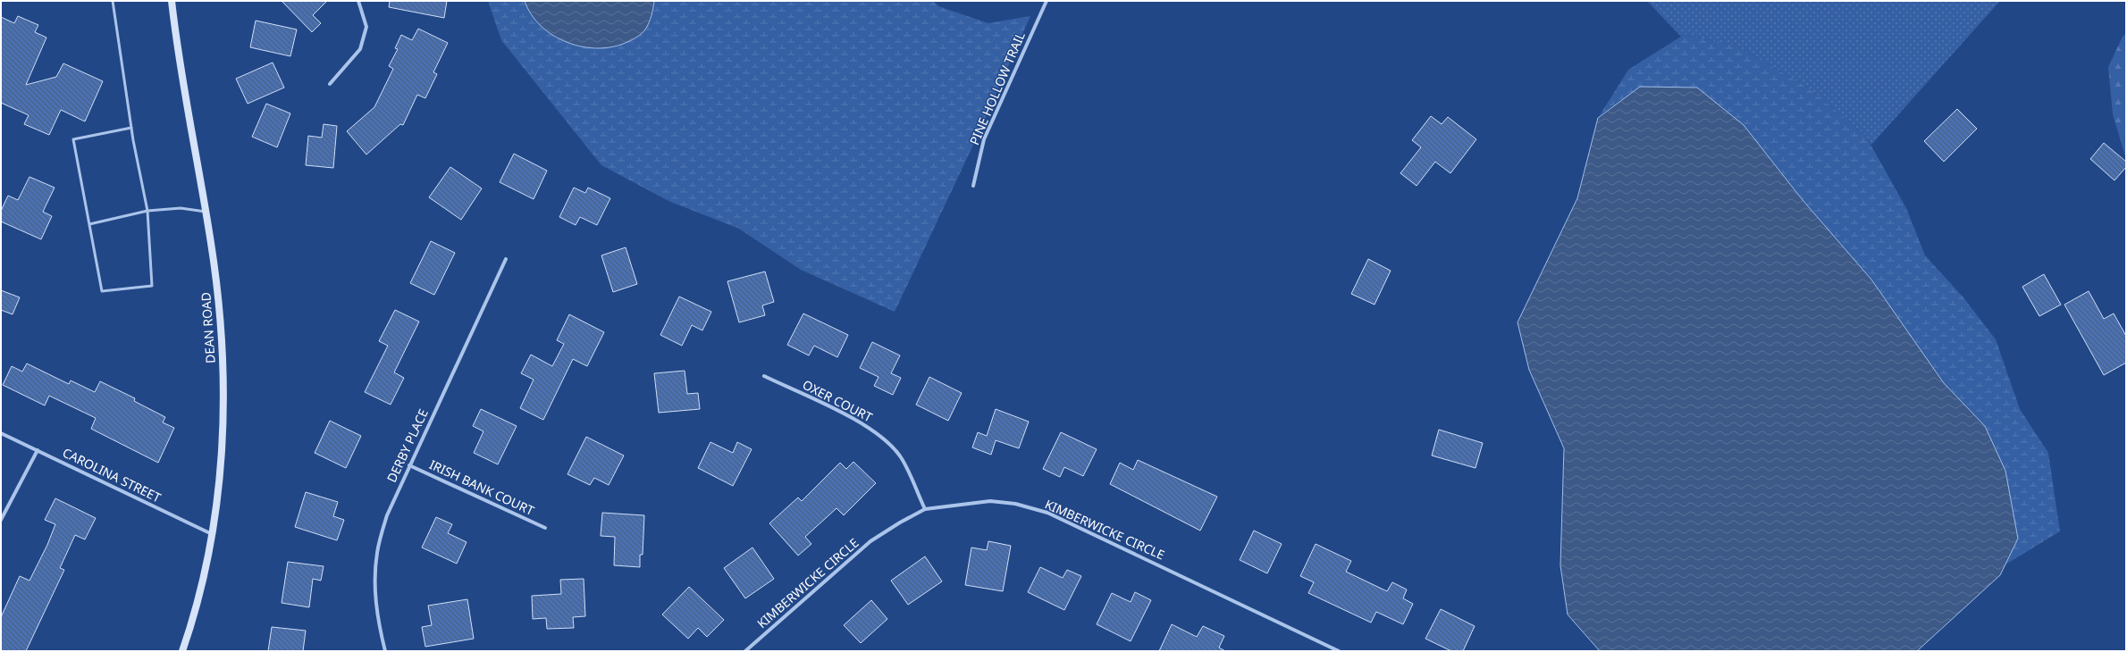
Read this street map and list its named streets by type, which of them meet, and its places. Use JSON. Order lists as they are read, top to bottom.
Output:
{
  "streets": {
    "main road": ["DEAN ROAD"],
    "street": [
      "PINE HOLLOW TRAIL",
      "OXER COURT",
      "DERBY PLACE",
      "CAROLINA STREET",
      "IRISH BANK COURT",
      "KIMBERWICKE CIRCLE"
    ]
  },
  "crossings": [
    ["DEAN ROAD", "CAROLINA STREET"],
    ["OXER COURT", "KIMBERWICKE CIRCLE"],
    ["DERBY PLACE", "IRISH BANK COURT"]
  ]
}
